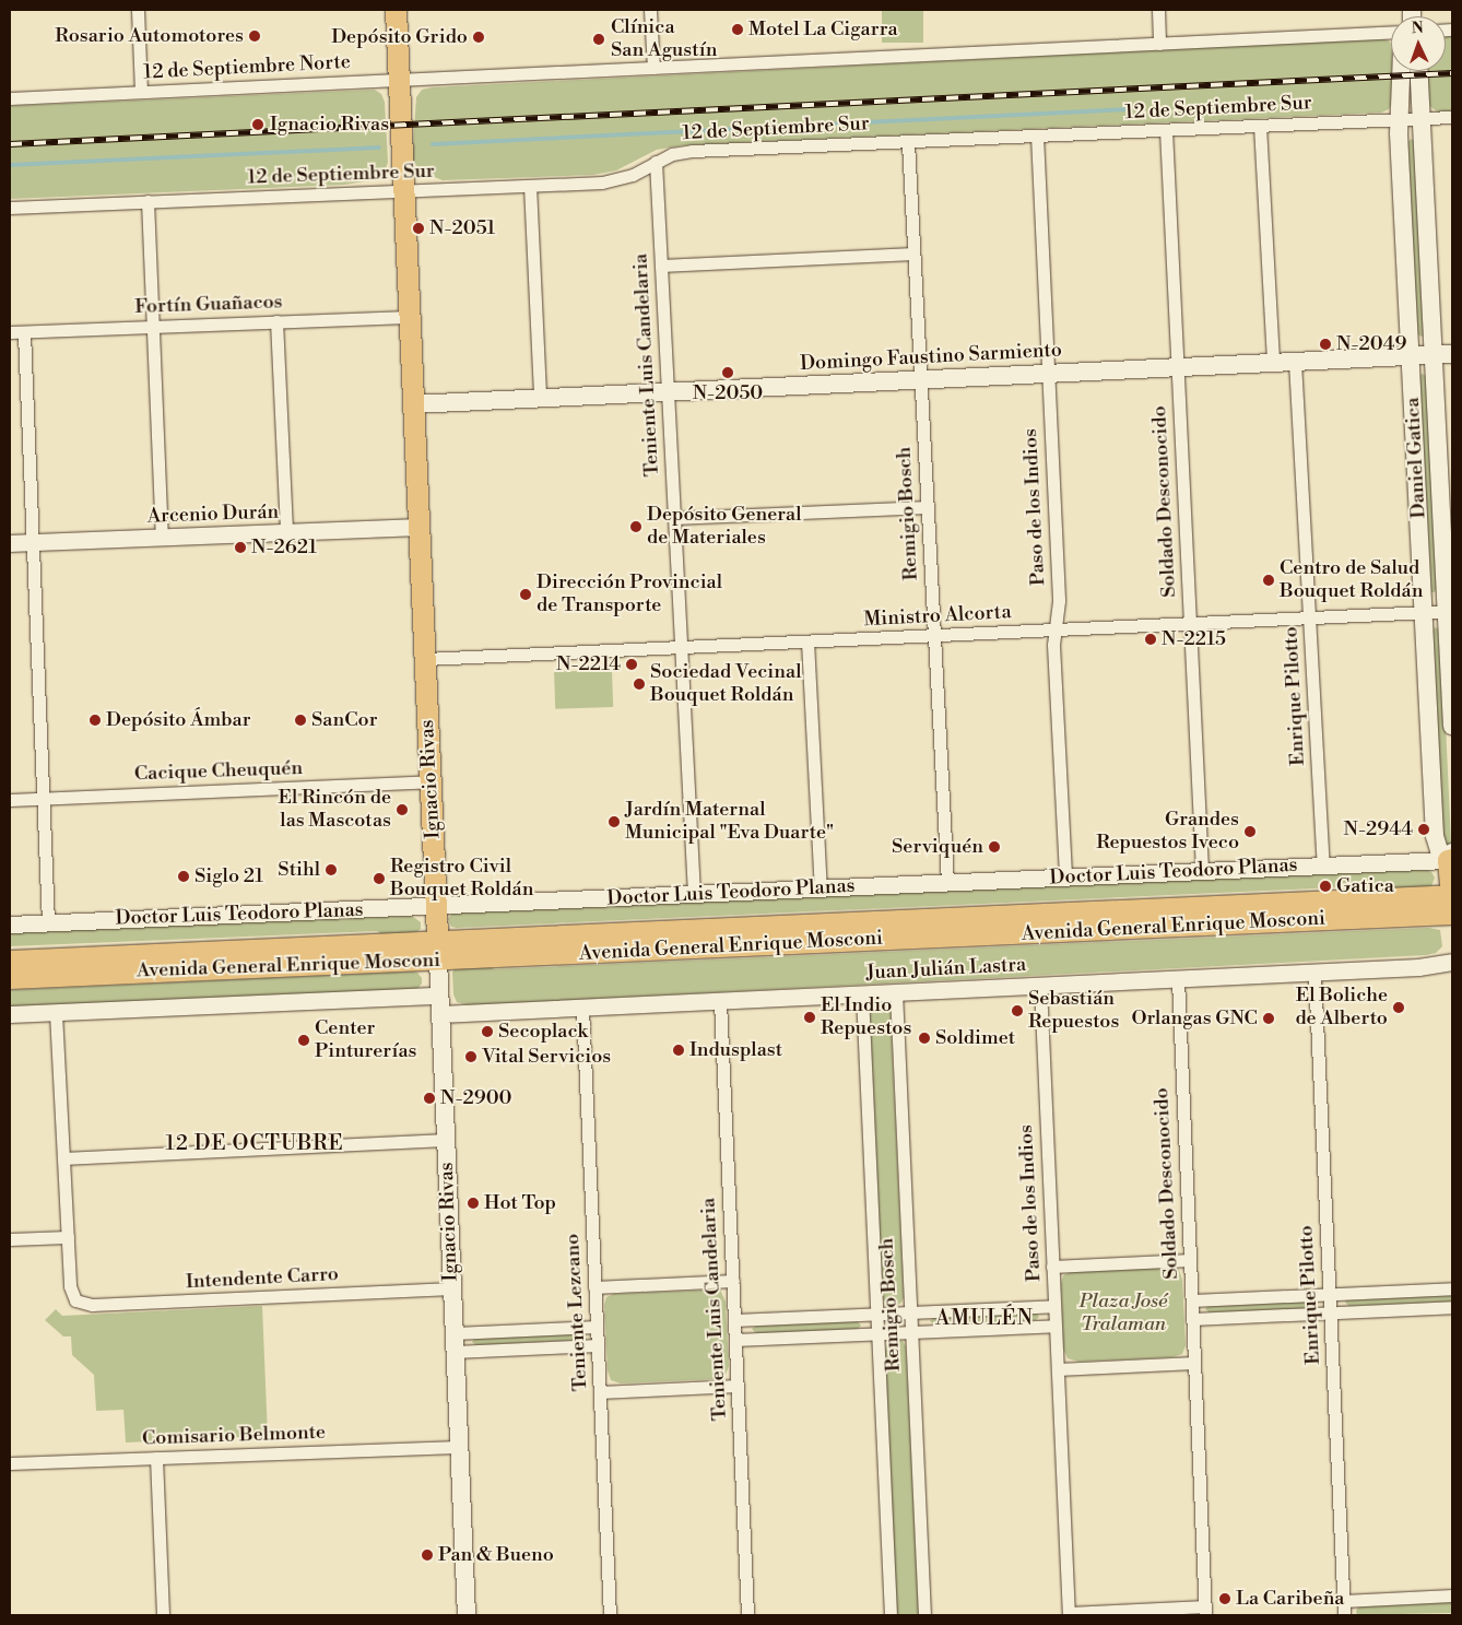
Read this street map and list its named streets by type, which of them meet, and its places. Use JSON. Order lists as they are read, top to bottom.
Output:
{
  "streets": {
    "main road": [
      "Domingo Faustino Sarmiento",
      "Daniel Gatica",
      "Ignacio Rivas",
      "Avenida General Enrique Mosconi"
    ],
    "street": [
      "12 de Septiembre Norte",
      "12 de Septiembre Sur",
      "Fortín Guañacos",
      "Teniente Luis Candelaria",
      "Soldado Desconocido",
      "Paso de los Indios",
      "Remigio Bosch",
      "Arcenio Durán",
      "Ministro Alcorta",
      "Enrique Pilotto",
      "Cacique Cheuquén",
      "Doctor Luis Teodoro Planas",
      "Juan Julián Lastra",
      "Intendente Carro",
      "Teniente Lezcano",
      "Comisario Belmonte"
    ]
  },
  "crossings": [
    ["12 de Septiembre Norte", "Ignacio Rivas"],
    ["12 de Septiembre Sur", "Teniente Luis Candelaria"],
    ["12 de Septiembre Sur", "Daniel Gatica"],
    ["12 de Septiembre Sur", "Soldado Desconocido"],
    ["12 de Septiembre Sur", "Paso de los Indios"],
    ["12 de Septiembre Sur", "Remigio Bosch"],
    ["12 de Septiembre Sur", "Ignacio Rivas"],
    ["Fortín Guañacos", "Ignacio Rivas"],
    ["Domingo Faustino Sarmiento", "Teniente Luis Candelaria"],
    ["Domingo Faustino Sarmiento", "Daniel Gatica"],
    ["Domingo Faustino Sarmiento", "Soldado Desconocido"],
    ["Domingo Faustino Sarmiento", "Paso de los Indios"],
    ["Domingo Faustino Sarmiento", "Remigio Bosch"],
    ["Domingo Faustino Sarmiento", "Enrique Pilotto"],
    ["Domingo Faustino Sarmiento", "Ignacio Rivas"],
    ["Teniente Luis Candelaria", "Ministro Alcorta"],
    ["Teniente Luis Candelaria", "Doctor Luis Teodoro Planas"],
    ["Teniente Luis Candelaria", "Juan Julián Lastra"],
    ["Daniel Gatica", "Ministro Alcorta"],
    ["Daniel Gatica", "Doctor Luis Teodoro Planas"],
    ["Daniel Gatica", "Avenida General Enrique Mosconi"],
    ["Soldado Desconocido", "Ministro Alcorta"],
    ["Soldado Desconocido", "Doctor Luis Teodoro Planas"],
    ["Soldado Desconocido", "Juan Julián Lastra"],
    ["Paso de los Indios", "Ministro Alcorta"],
    ["Paso de los Indios", "Doctor Luis Teodoro Planas"],
    ["Paso de los Indios", "Juan Julián Lastra"],
    ["Remigio Bosch", "Ministro Alcorta"],
    ["Remigio Bosch", "Doctor Luis Teodoro Planas"],
    ["Remigio Bosch", "Juan Julián Lastra"],
    ["Arcenio Durán", "Ignacio Rivas"],
    ["Ministro Alcorta", "Enrique Pilotto"],
    ["Ministro Alcorta", "Ignacio Rivas"],
    ["Enrique Pilotto", "Doctor Luis Teodoro Planas"],
    ["Enrique Pilotto", "Juan Julián Lastra"],
    ["Cacique Cheuquén", "Ignacio Rivas"],
    ["Ignacio Rivas", "Doctor Luis Teodoro Planas"],
    ["Ignacio Rivas", "Avenida General Enrique Mosconi"],
    ["Ignacio Rivas", "Juan Julián Lastra"],
    ["Ignacio Rivas", "Intendente Carro"],
    ["Ignacio Rivas", "Comisario Belmonte"],
    ["Juan Julián Lastra", "Teniente Lezcano"]
  ],
  "districts": ["12 DE OCTUBRE", "AMULÉN"],
  "parks": ["Plaza José Tralaman"],
  "places": [
    "Motel La Cigarra",
    "Rosario Automotores",
    "Depósito Grido",
    "Clínica San Agustín",
    "Ignacio Rivas",
    "N-2051",
    "N-2049",
    "N-2050",
    "Depósito General de Materiales",
    "N-2621",
    "Centro de Salud Bouquet Roldán",
    "Dirección Provincial de Transporte",
    "N-2215",
    "N-2214",
    "Sociedad Vecinal Bouquet Roldán",
    "Depósito Ámbar",
    "SanCor",
    "El Rincón de las Mascotas",
    "Jardín Maternal Municipal \"Eva Duarte\"",
    "N-2944",
    "Grandes Repuestos Iveco",
    "Serviquén",
    "Stihl",
    "Siglo 21",
    "Registro Civil Bouquet Roldán",
    "Gatica",
    "El Boliche de Alberto",
    "Sebastián Repuestos",
    "El Indio Repuestos",
    "Orlangas GNC",
    "Secoplack",
    "Soldimet",
    "Center Pinturerías",
    "Indusplast",
    "Vital Servicios",
    "N-2900",
    "Hot Top",
    "Pan & Bueno",
    "La Caribeña"
  ],
  "north": "top"
}
